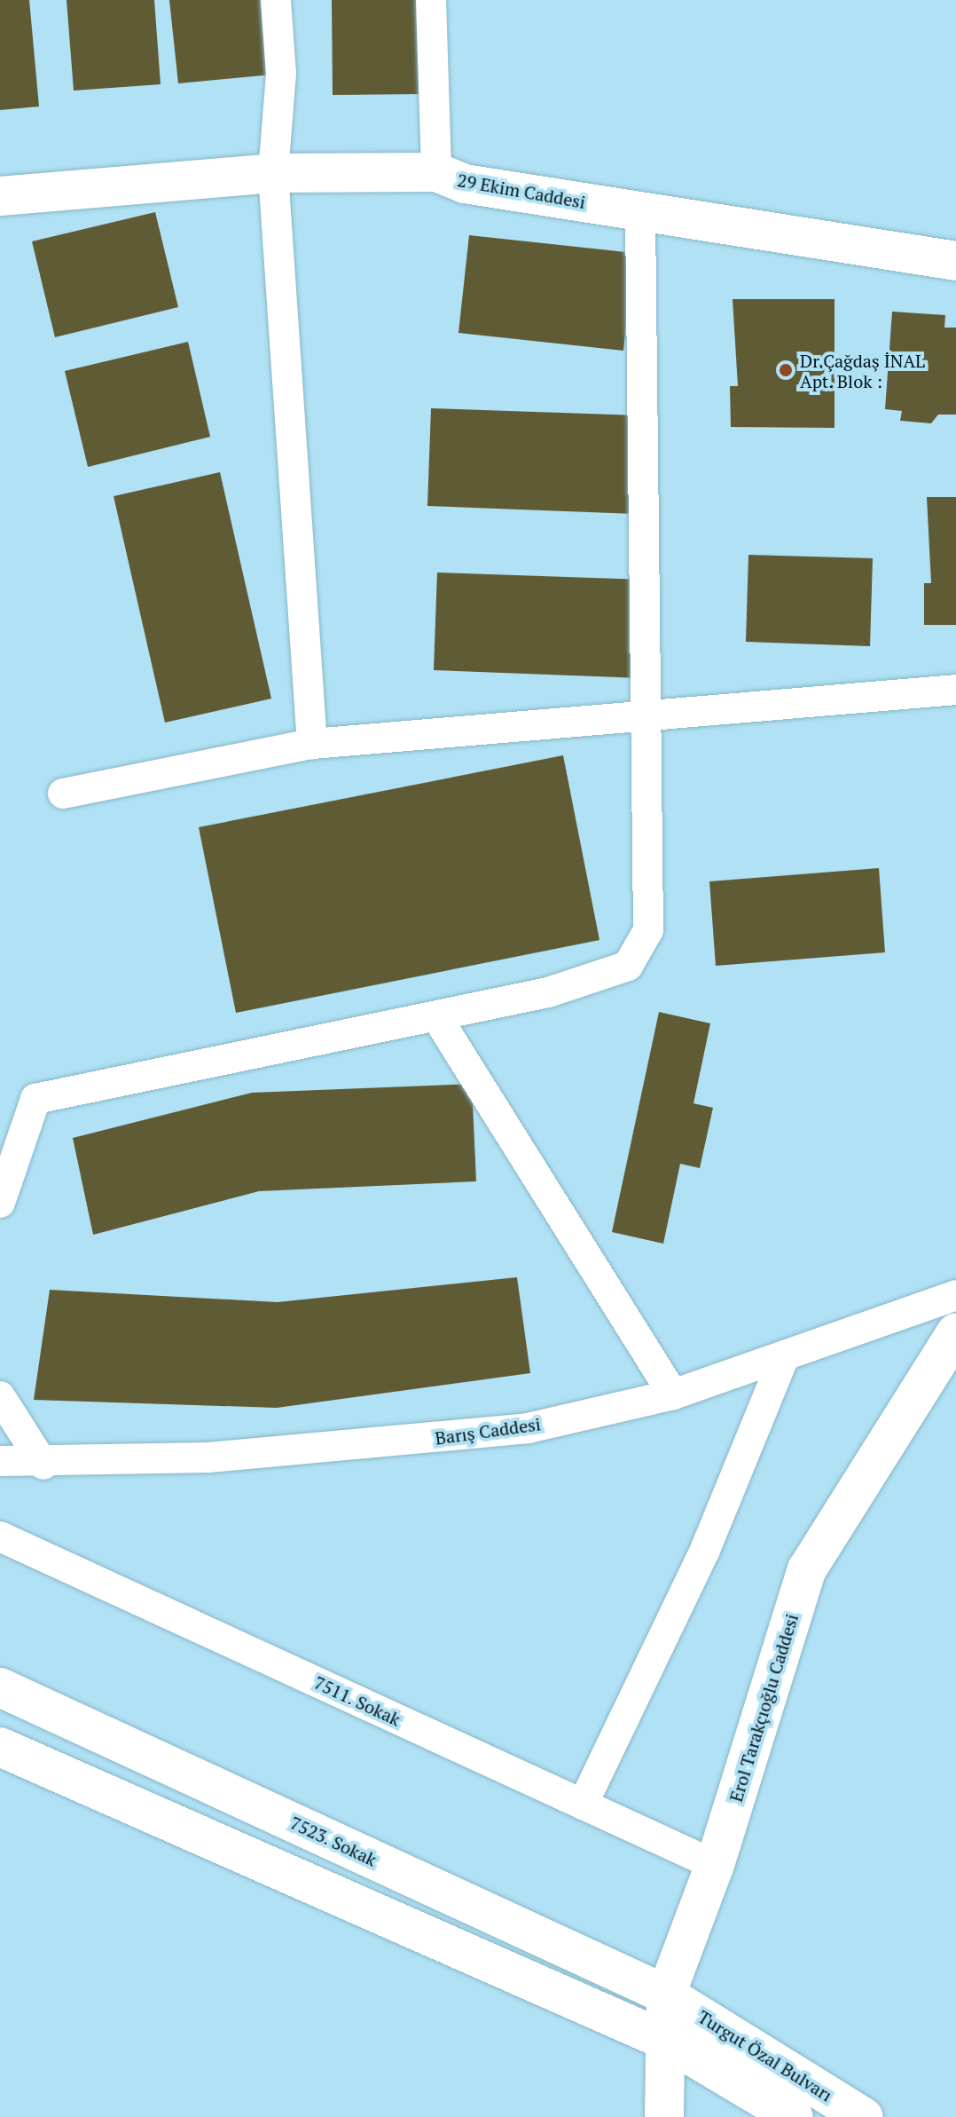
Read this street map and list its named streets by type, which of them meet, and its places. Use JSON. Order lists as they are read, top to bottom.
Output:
{
  "streets": {
    "street": [
      "29 Ekim Caddesi",
      "Barış Caddesi",
      "7511. Sokak",
      "Erol Tarakçıoğlu Caddesi",
      "7523. Sokak",
      "Turgut Özal Bulvarı"
    ]
  },
  "crossings": [
    ["7511. Sokak", "Erol Tarakçıoğlu Caddesi"],
    ["Erol Tarakçıoğlu Caddesi", "7523. Sokak"],
    ["Erol Tarakçıoğlu Caddesi", "Turgut Özal Bulvarı"],
    ["7523. Sokak", "Turgut Özal Bulvarı"]
  ],
  "places": ["Dr.Çağdaş İNAL Apt. Blok :"]
}
